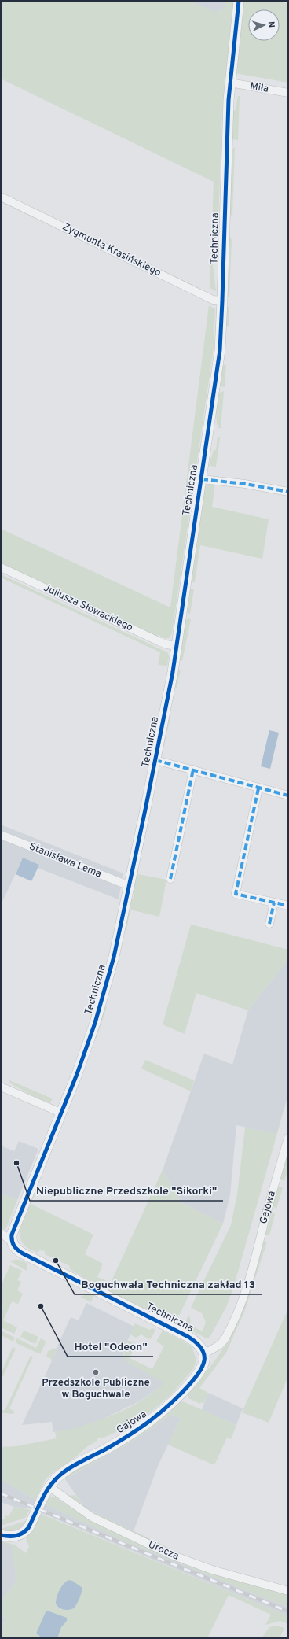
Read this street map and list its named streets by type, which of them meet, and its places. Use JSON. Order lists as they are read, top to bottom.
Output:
{
  "streets": {
    "street": [
      "Miła",
      "Techniczna",
      "Zygmunta Krasińskiego",
      "Juliusza Słowackiego",
      "Stanisława Lema",
      "Gajowa",
      "Urocza"
    ]
  },
  "crossings": [
    ["Miła", "Techniczna"],
    ["Techniczna", "Zygmunta Krasińskiego"],
    ["Techniczna", "Juliusza Słowackiego"],
    ["Techniczna", "Stanisława Lema"],
    ["Techniczna", "Gajowa"],
    ["Gajowa", "Urocza"]
  ],
  "places": [
    "Niepubliczne Przedszkole \"Sikorki\"",
    "Boguchwała Techniczna zakład 13",
    "Hotel \"Odeon\"",
    "Przedszkole Publiczne w Boguchwale"
  ],
  "north": "right"
}
